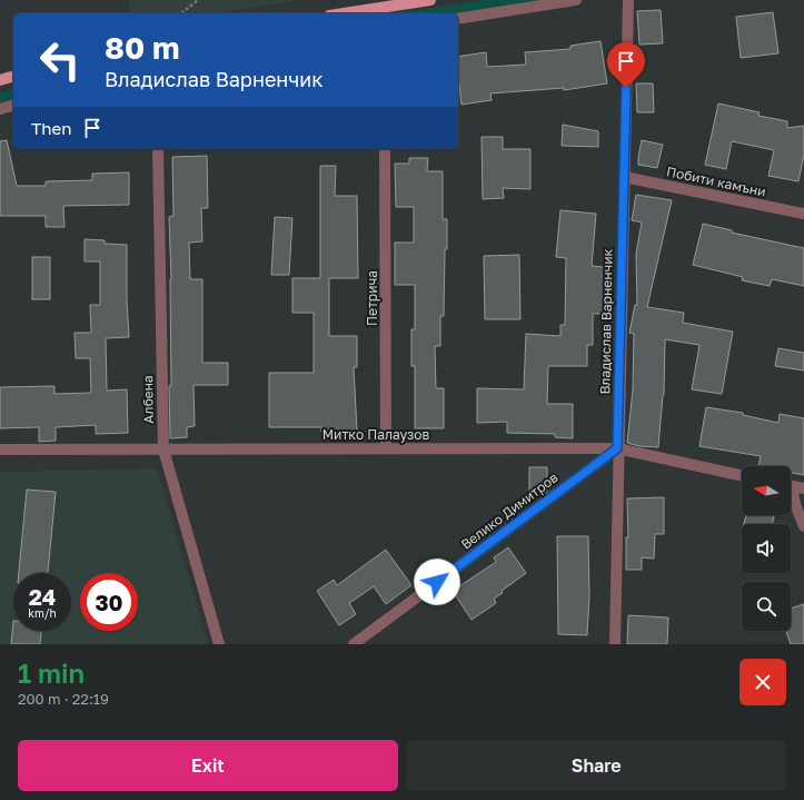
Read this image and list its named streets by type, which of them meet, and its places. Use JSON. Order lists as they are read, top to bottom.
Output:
{
  "streets": {
    "street": [
      "Побити камъни",
      "Петрича",
      "Владислав Варненчик",
      "Албена",
      "Митко Палаузов",
      "Велико Димитров"
    ]
  },
  "crossings": [
    ["Побити камъни", "Владислав Варненчик"],
    ["Петрича", "Митко Палаузов"],
    ["Владислав Варненчик", "Митко Палаузов"],
    ["Владислав Варненчик", "Велико Димитров"],
    ["Албена", "Митко Палаузов"],
    ["Митко Палаузов", "Велико Димитров"]
  ],
  "north": "left",
  "page": {
    "turn": ["80 m", "Владислав Варненчик"],
    "then": "Then",
    "speed": "24 km/h",
    "limit": "30",
    "heading": ["1 min", "200 m · 22:19"],
    "buttons": ["Exit", "Share"]
  }
}
